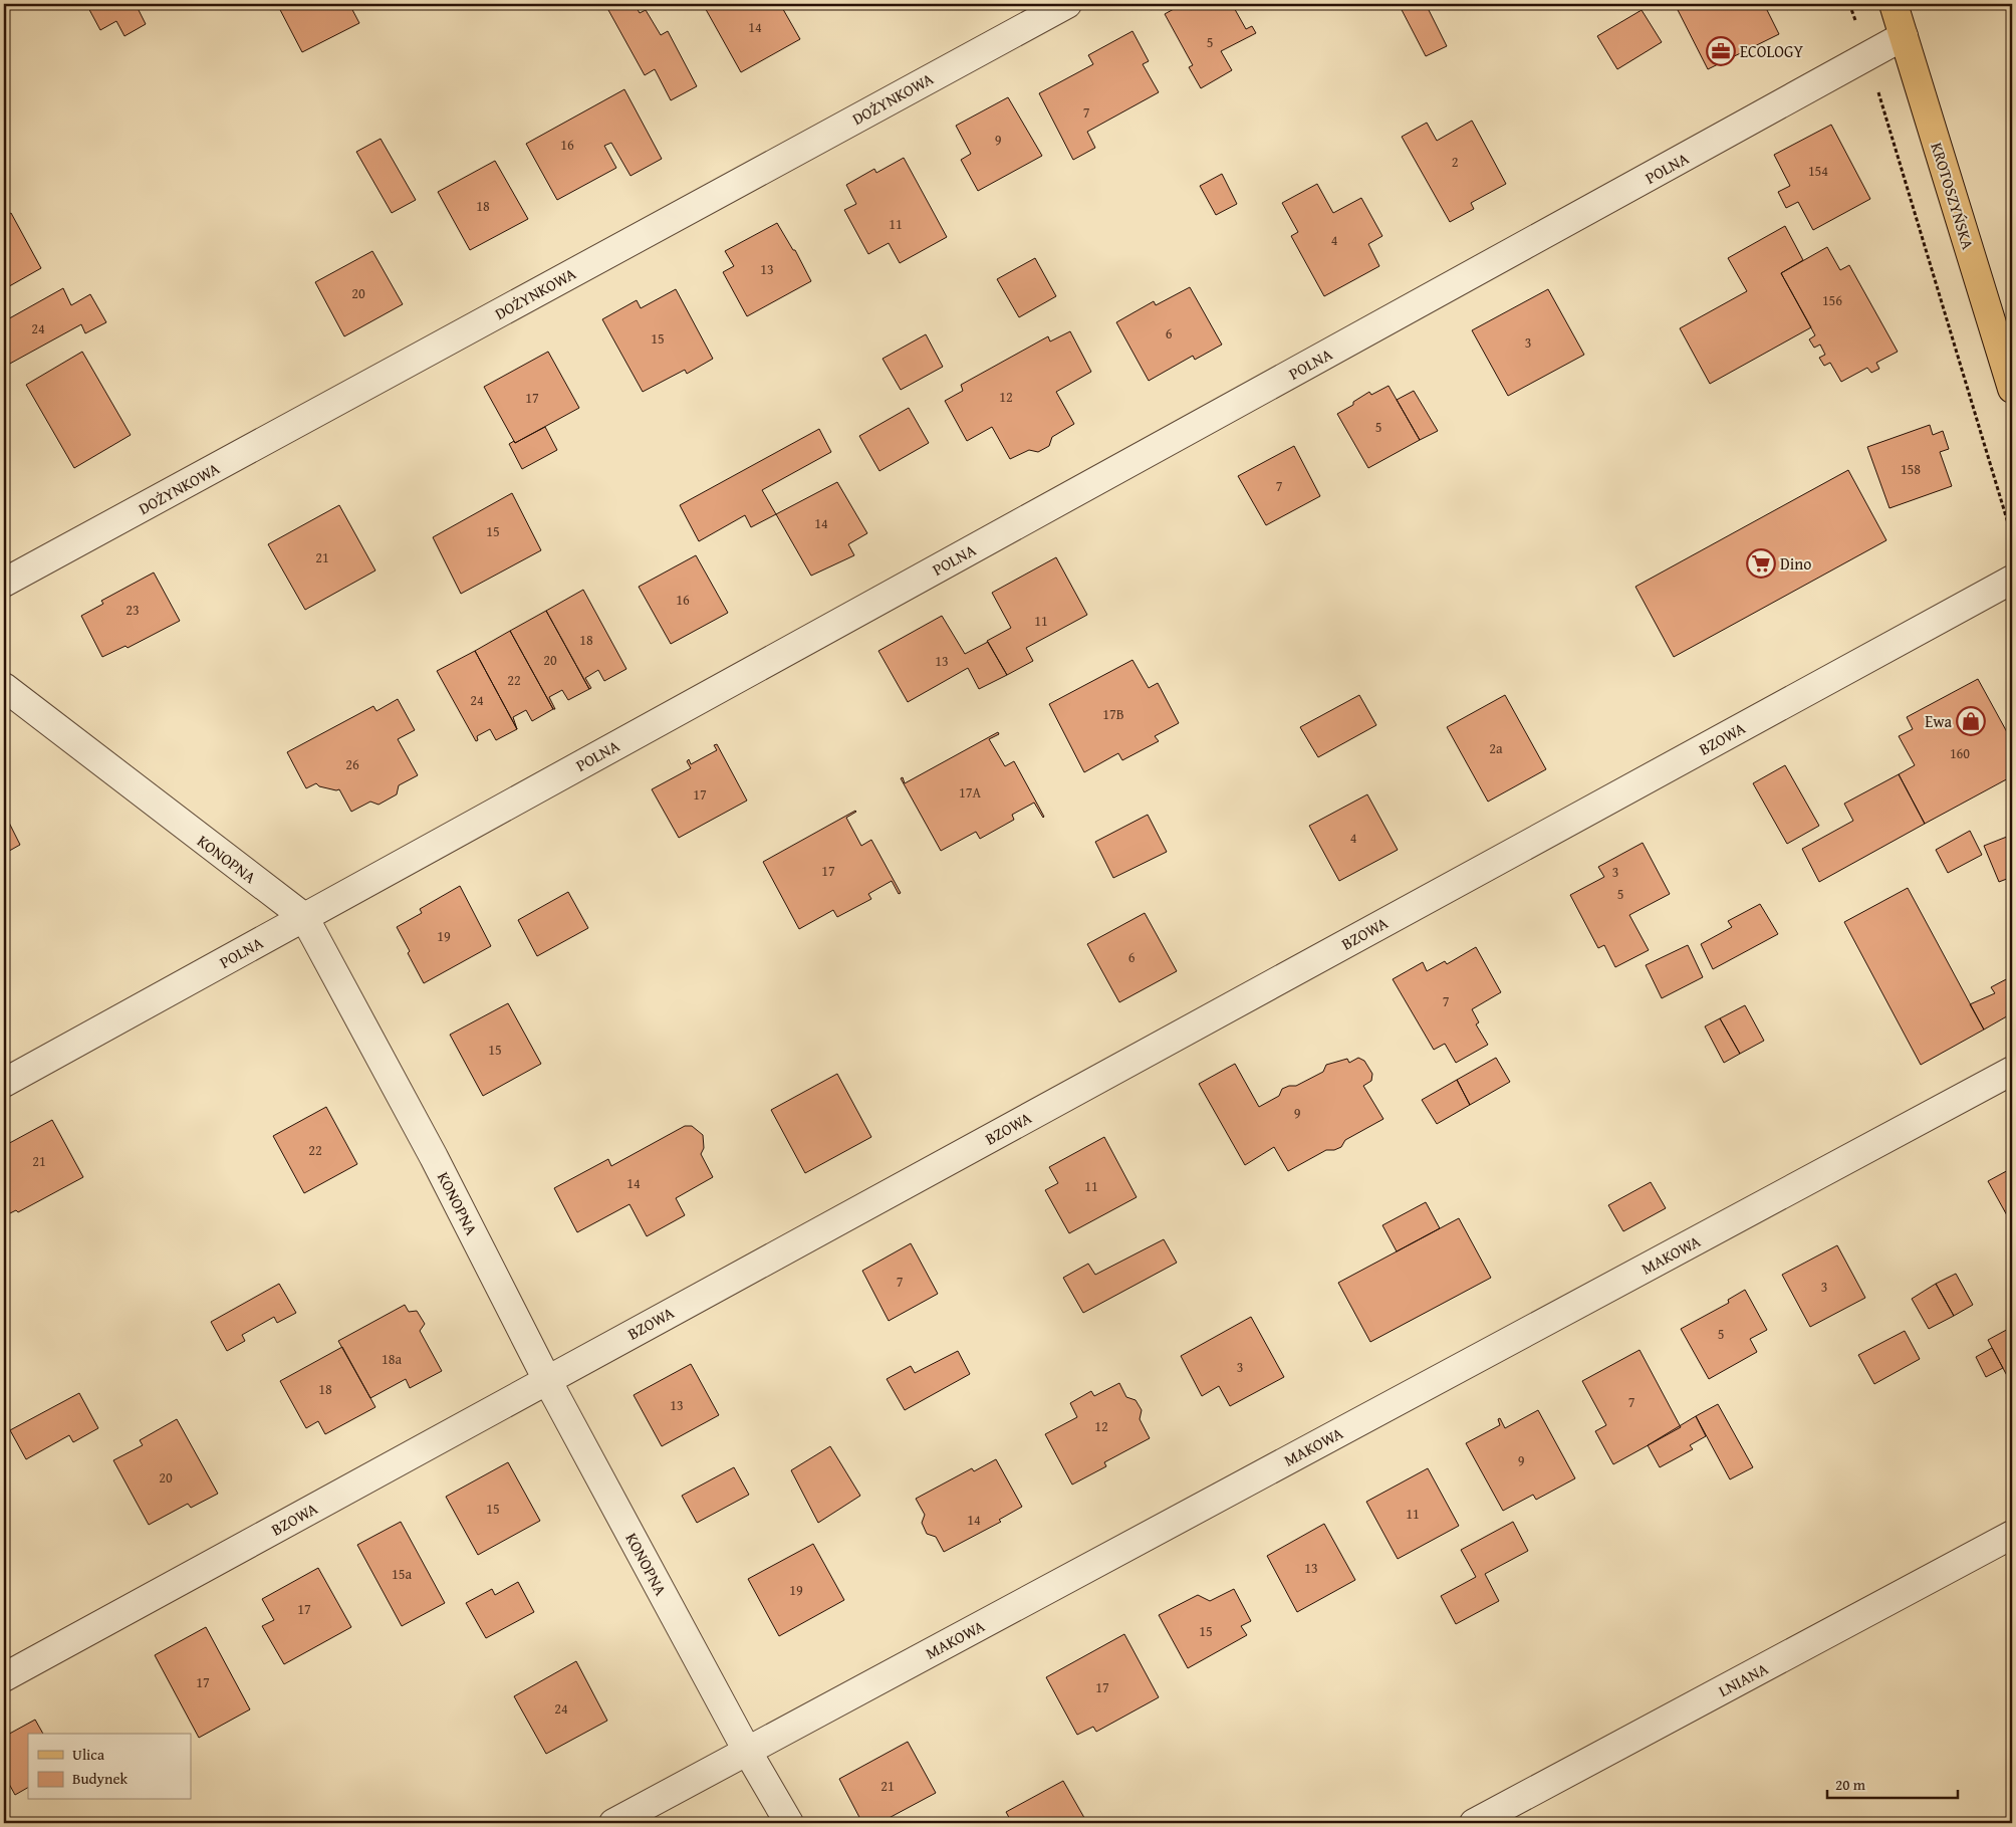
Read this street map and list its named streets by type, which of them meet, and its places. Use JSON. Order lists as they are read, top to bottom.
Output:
{
  "streets": {
    "main road": ["KROTOSZYŃSKA"],
    "street": [
      "DOŻYNKOWA",
      "POLNA",
      "BZOWA",
      "KONOPNA",
      "MAKOWA",
      "LNIANA"
    ]
  },
  "crossings": [
    ["POLNA", "KROTOSZYŃSKA"],
    ["POLNA", "KONOPNA"],
    ["BZOWA", "KONOPNA"],
    ["KONOPNA", "MAKOWA"]
  ],
  "places": {
    "office": ["ECOLOGY"],
    "supermarket": ["Dino"],
    "shop": ["Ewa"]
  },
  "house_numbers": [
    "14",
    "5",
    "7",
    "9",
    "16",
    "2",
    "154",
    "18",
    "11",
    "4",
    "13",
    "20",
    "156",
    "24",
    "6",
    "15",
    "3",
    "12",
    "17",
    "5",
    "158",
    "7",
    "14",
    "15",
    "21",
    "16",
    "23",
    "11",
    "18",
    "20",
    "13",
    "22",
    "24",
    "17B",
    "2a",
    "160",
    "26",
    "17A",
    "17",
    "4",
    "17",
    "3",
    "5",
    "19",
    "6",
    "7",
    "15",
    "9",
    "22",
    "21",
    "14",
    "11",
    "7",
    "3",
    "5",
    "18a",
    "3",
    "18",
    "7",
    "13",
    "12",
    "9",
    "20",
    "15",
    "11",
    "14",
    "13",
    "15a",
    "19",
    "17",
    "15",
    "17",
    "17",
    "24",
    "21"
  ],
  "legend": ["Ulica", "Budynek"],
  "scale_bar": "20 m"
}
